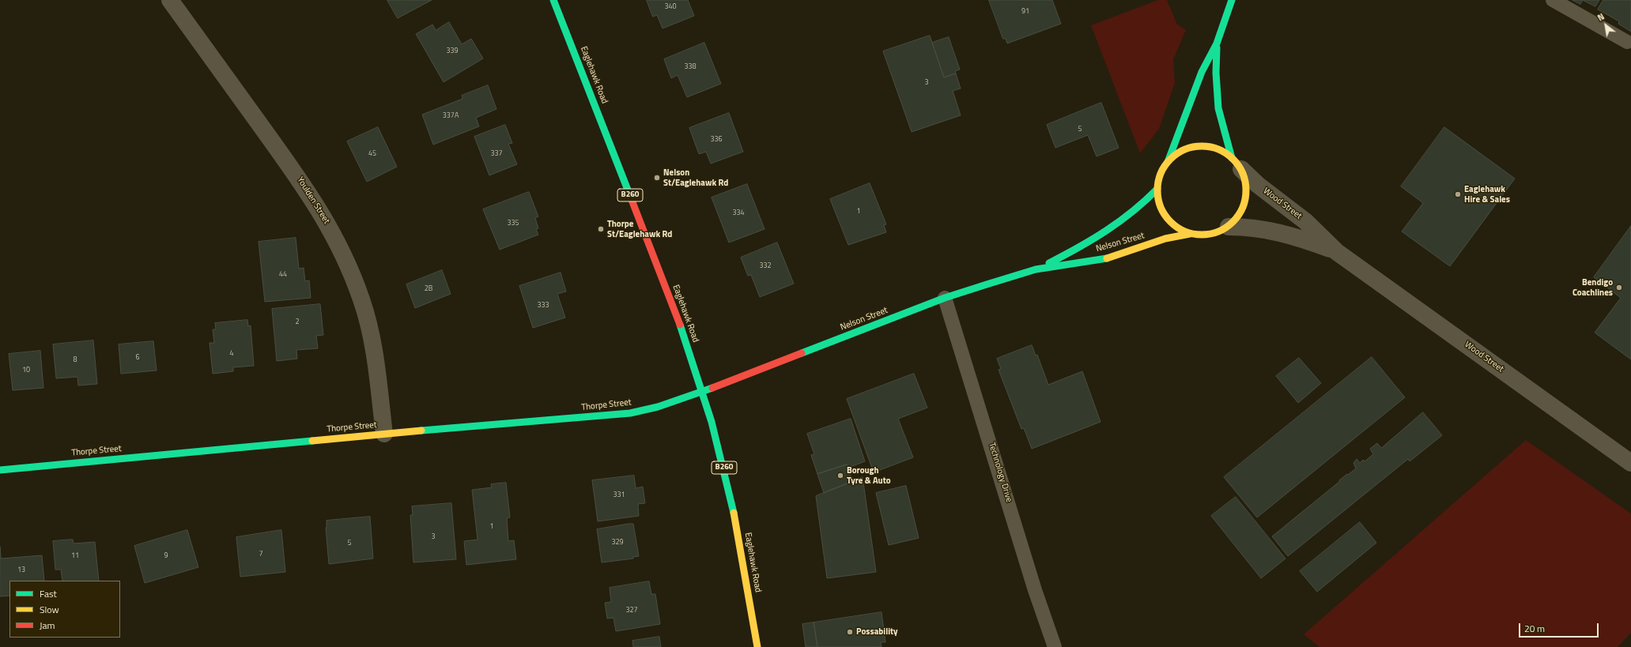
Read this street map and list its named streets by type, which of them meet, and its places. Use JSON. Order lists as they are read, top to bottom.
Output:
{
  "streets": {
    "street": [
      "Eaglehawk Road",
      "B260",
      "Youlden Street",
      "Wood Street",
      "Nelson Street",
      "Thorpe Street"
    ],
    "lane": ["Technology Drive"]
  },
  "crossings": [
    ["Eaglehawk Road", "Nelson Street"],
    ["Eaglehawk Road", "Thorpe Street"],
    ["Youlden Street", "Thorpe Street"],
    ["Wood Street", "Nelson Street"],
    ["Nelson Street", "Thorpe Street"],
    ["Nelson Street", "Technology Drive"]
  ],
  "places": [
    "Nelson St/Eaglehawk Rd",
    "Eaglehawk Hire & Sales",
    "Thorpe St/Eaglehawk Rd",
    "Bendigo Coachlines",
    "Borough Tyre & Auto",
    "Possability"
  ],
  "house_numbers": [
    "340",
    "91",
    "339",
    "338",
    "3",
    "337A",
    "5",
    "336",
    "45",
    "337",
    "1",
    "334",
    "335",
    "332",
    "44",
    "2B",
    "333",
    "2",
    "4",
    "6",
    "8",
    "10",
    "331",
    "1",
    "3",
    "329",
    "5",
    "7",
    "11",
    "9",
    "13",
    "327"
  ],
  "legend": ["Fast", "Slow", "Jam"],
  "scale_bar": "20 m",
  "north": "top left"
}
